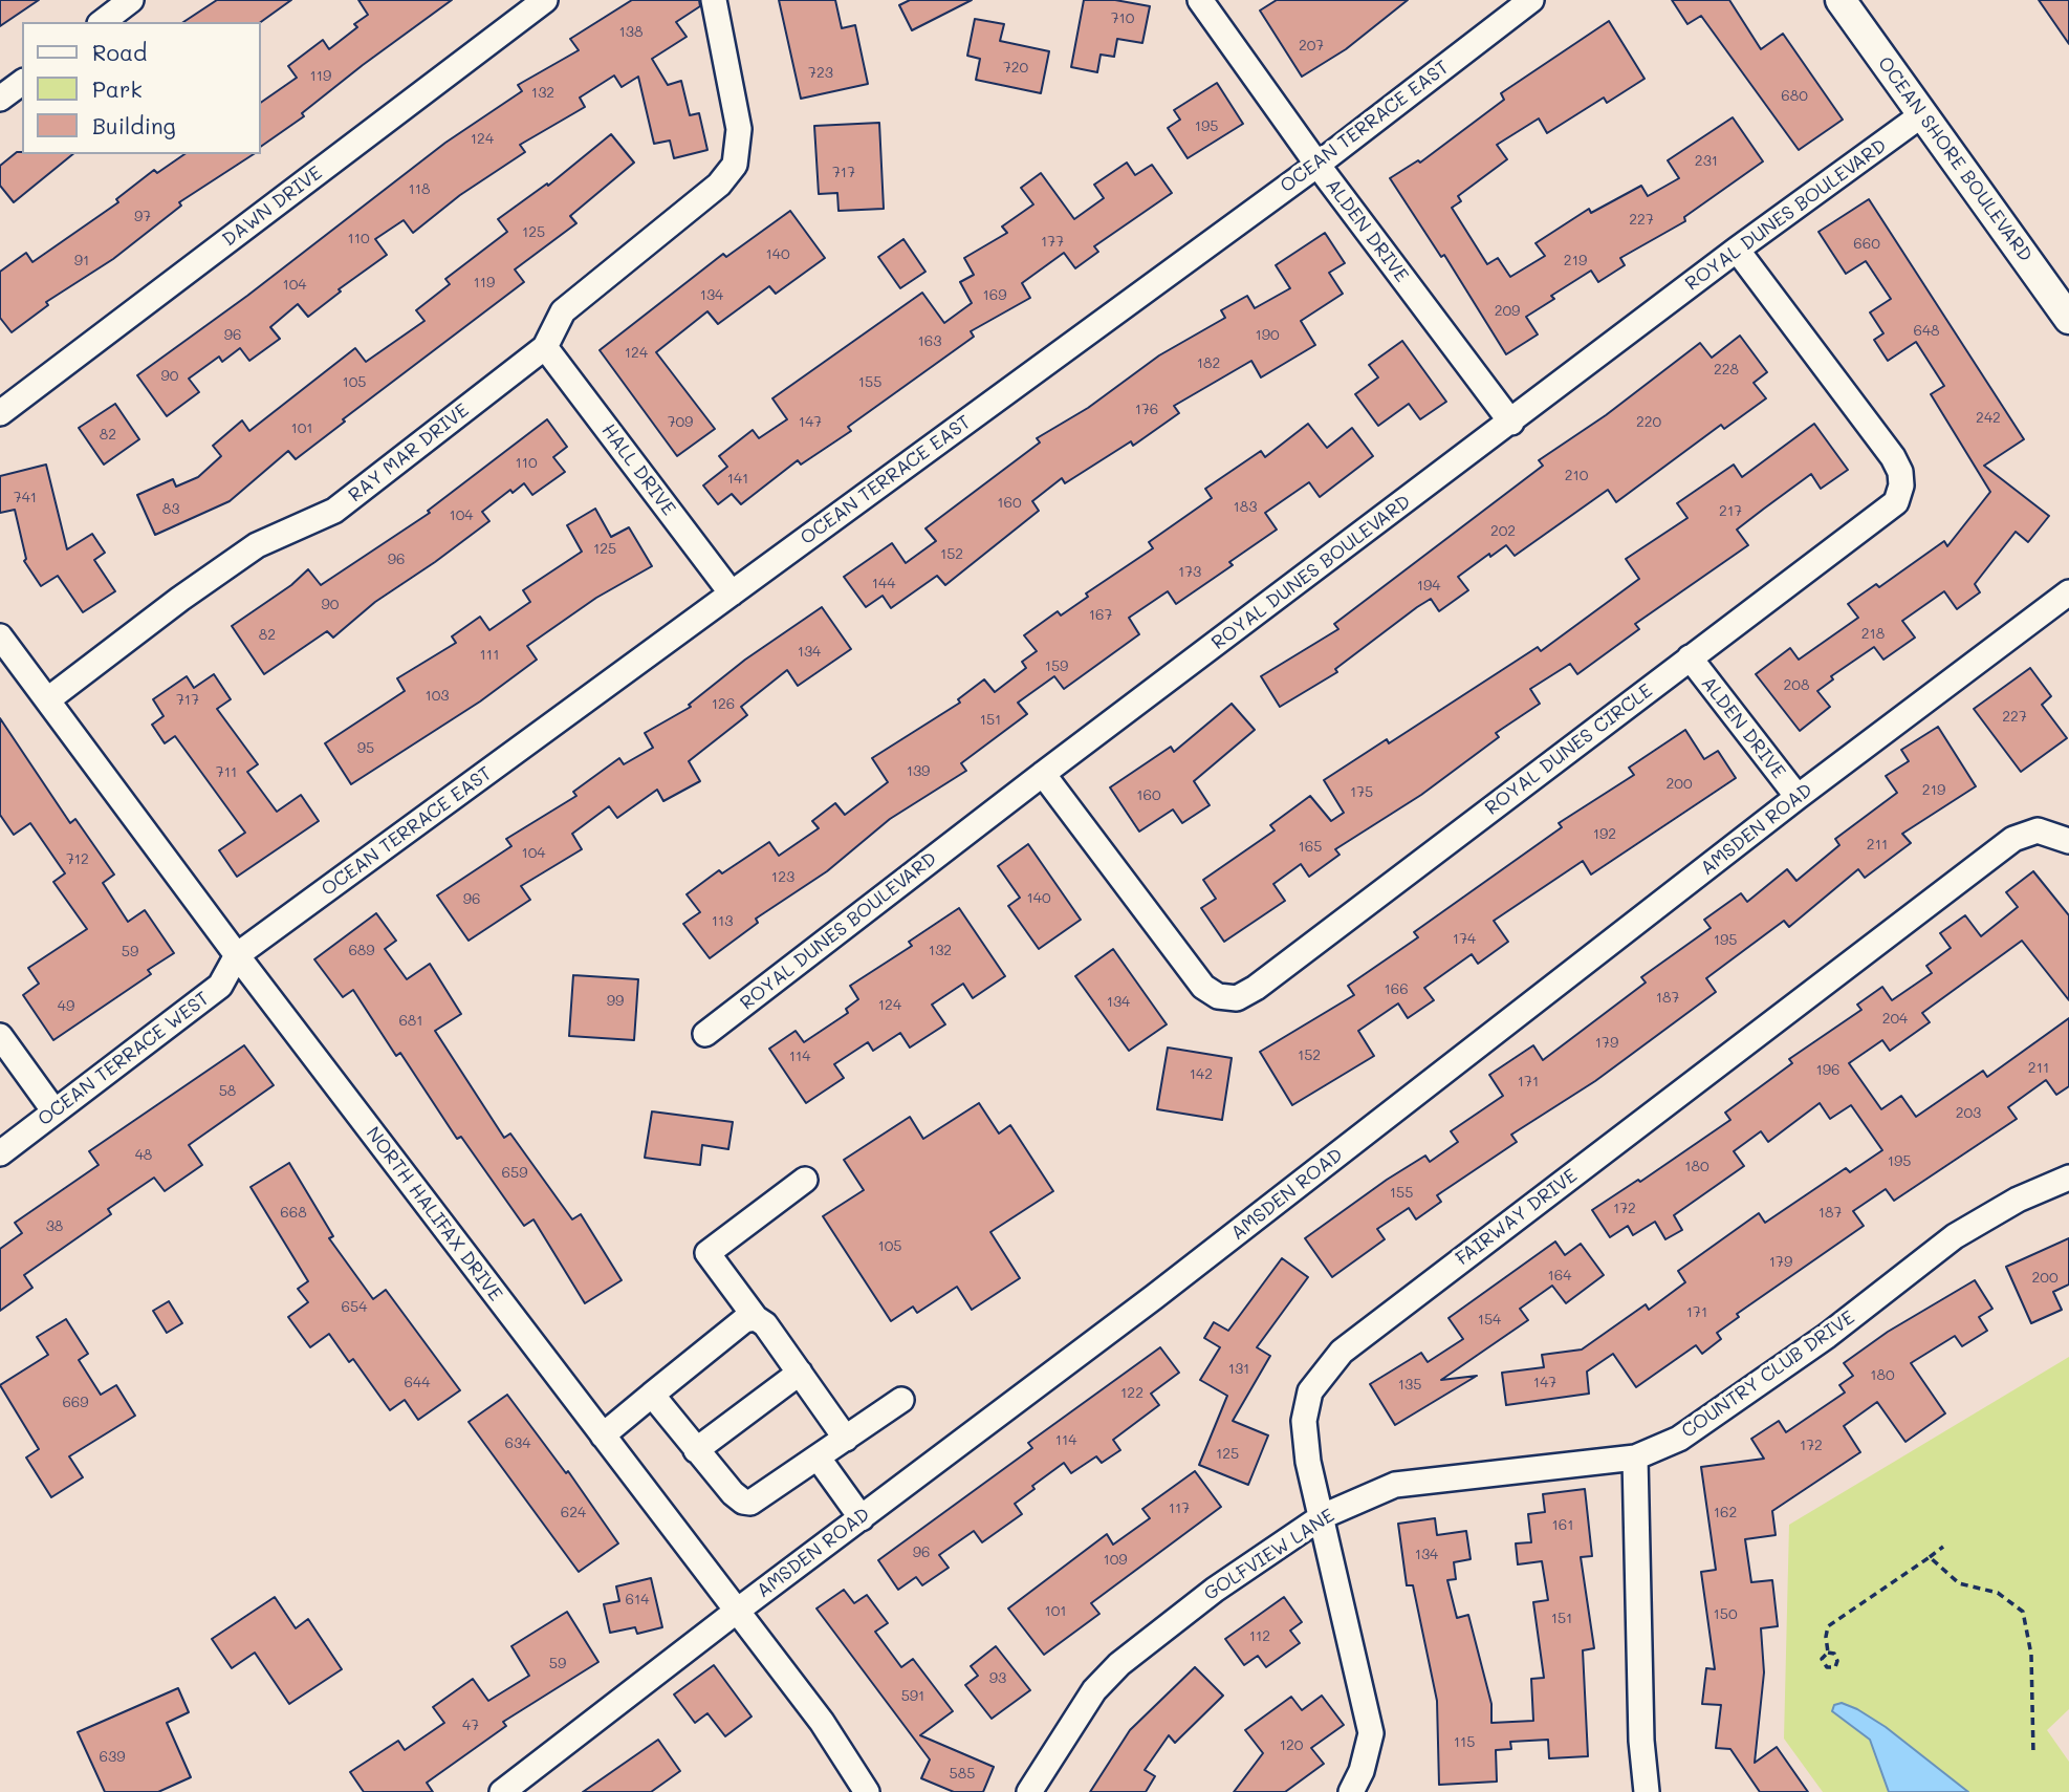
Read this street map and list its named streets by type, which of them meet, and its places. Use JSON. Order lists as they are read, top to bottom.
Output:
{
  "streets": {
    "main road": ["OCEAN SHORE BOULEVARD"],
    "street": [
      "OCEAN TERRACE EAST",
      "DAWN DRIVE",
      "ROYAL DUNES BOULEVARD",
      "ALDEN DRIVE",
      "RAY MAR DRIVE",
      "HALL DRIVE",
      "ROYAL DUNES CIRCLE",
      "AMSDEN ROAD",
      "OCEAN TERRACE WEST",
      "NORTH HALIFAX DRIVE",
      "FAIRWAY DRIVE",
      "COUNTRY CLUB DRIVE",
      "GOLFVIEW LANE"
    ]
  },
  "crossings": [
    ["OCEAN TERRACE EAST", "ALDEN DRIVE"],
    ["OCEAN TERRACE EAST", "HALL DRIVE"],
    ["OCEAN TERRACE EAST", "OCEAN TERRACE WEST"],
    ["OCEAN TERRACE EAST", "NORTH HALIFAX DRIVE"],
    ["OCEAN SHORE BOULEVARD", "ROYAL DUNES BOULEVARD"],
    ["ROYAL DUNES BOULEVARD", "ALDEN DRIVE"],
    ["ROYAL DUNES BOULEVARD", "ROYAL DUNES CIRCLE"],
    ["ALDEN DRIVE", "ROYAL DUNES CIRCLE"],
    ["ALDEN DRIVE", "AMSDEN ROAD"],
    ["RAY MAR DRIVE", "HALL DRIVE"],
    ["RAY MAR DRIVE", "NORTH HALIFAX DRIVE"],
    ["AMSDEN ROAD", "NORTH HALIFAX DRIVE"],
    ["OCEAN TERRACE WEST", "NORTH HALIFAX DRIVE"],
    ["FAIRWAY DRIVE", "GOLFVIEW LANE"],
    ["COUNTRY CLUB DRIVE", "GOLFVIEW LANE"]
  ],
  "house_numbers": [
    "710",
    "138",
    "207",
    "720",
    "723",
    "119",
    "132",
    "680",
    "195",
    "124",
    "231",
    "717",
    "118",
    "97",
    "227",
    "125",
    "110",
    "177",
    "660",
    "140",
    "91",
    "219",
    "119",
    "104",
    "134",
    "169",
    "209",
    "648",
    "96",
    "190",
    "163",
    "124",
    "182",
    "228",
    "90",
    "105",
    "155",
    "176",
    "242",
    "709",
    "147",
    "220",
    "101",
    "82",
    "110",
    "210",
    "141",
    "741",
    "160",
    "183",
    "83",
    "217",
    "104",
    "202",
    "125",
    "152",
    "96",
    "173",
    "144",
    "194",
    "90",
    "167",
    "218",
    "82",
    "134",
    "111",
    "159",
    "208",
    "103",
    "717",
    "126",
    "227",
    "151",
    "95",
    "139",
    "711",
    "200",
    "219",
    "175",
    "160",
    "192",
    "211",
    "165",
    "104",
    "712",
    "123",
    "140",
    "96",
    "113",
    "174",
    "195",
    "689",
    "132",
    "59",
    "166",
    "187",
    "99",
    "134",
    "124",
    "49",
    "204",
    "681",
    "179",
    "152",
    "114",
    "211",
    "196",
    "142",
    "171",
    "58",
    "203",
    "48",
    "195",
    "180",
    "659",
    "155",
    "172",
    "668",
    "187",
    "38",
    "105",
    "179",
    "164",
    "200",
    "654",
    "171",
    "154",
    "131",
    "180",
    "644",
    "147",
    "135",
    "122",
    "669",
    "114",
    "634",
    "172",
    "125",
    "117",
    "624",
    "162",
    "161",
    "96",
    "134",
    "109",
    "614",
    "101",
    "150",
    "151",
    "112",
    "59",
    "93",
    "591",
    "47",
    "115",
    "120",
    "639",
    "585"
  ],
  "legend": ["Road", "Park", "Building"]
}
